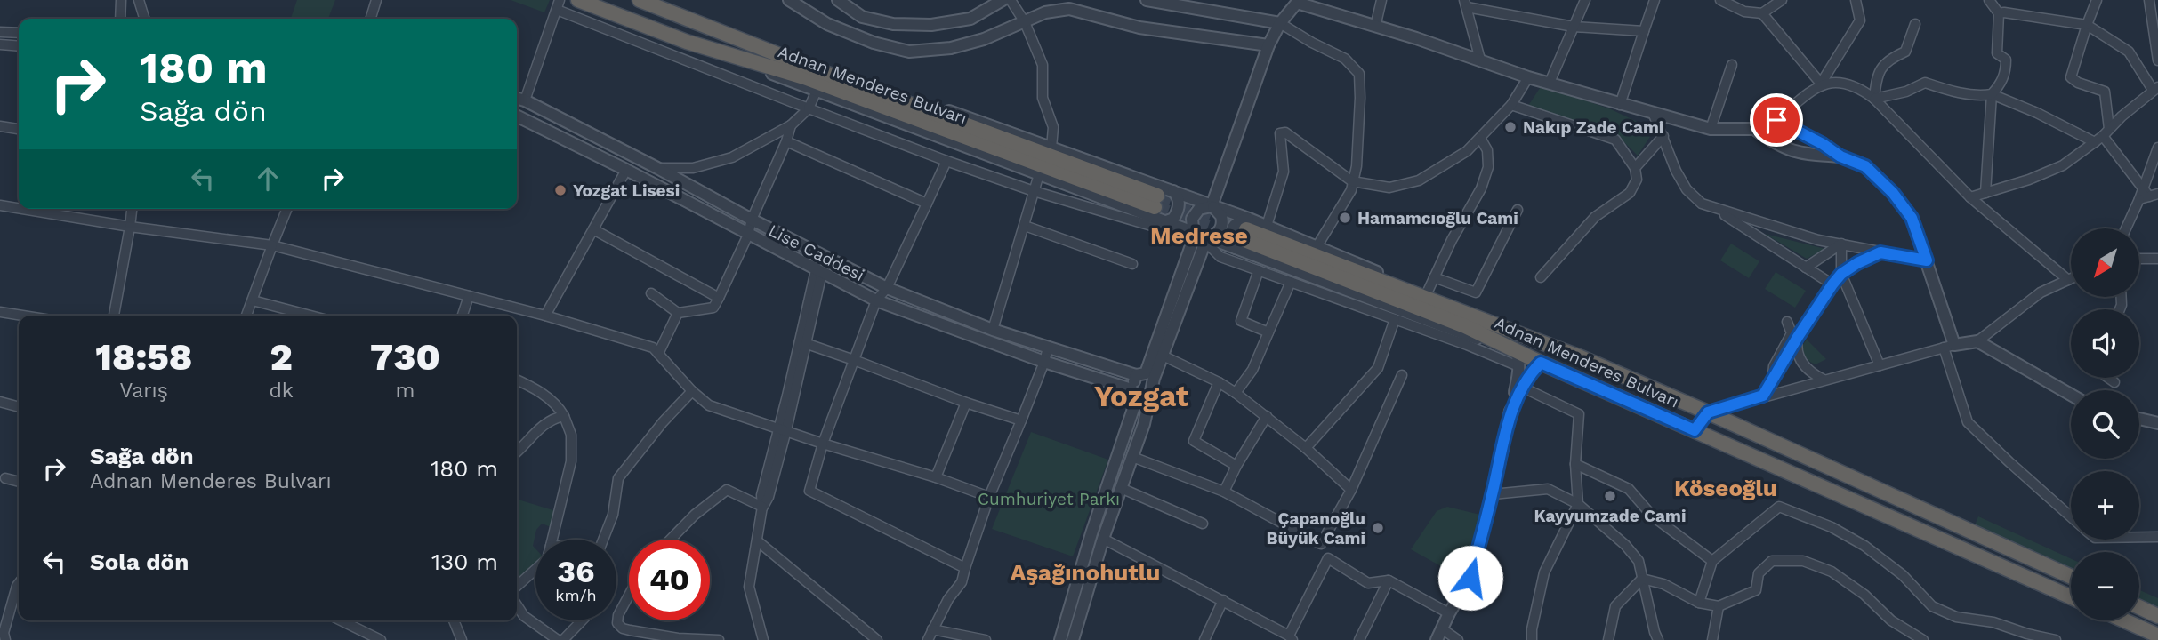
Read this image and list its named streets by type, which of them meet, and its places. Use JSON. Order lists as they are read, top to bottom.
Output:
{
  "streets": {
    "highway": ["Adnan Menderes Bulvarı"],
    "street": ["Lise Caddesi"]
  },
  "districts": [
    "Medrese",
    "Yozgat",
    "Köseoğlu",
    "Aşağınohutlu"
  ],
  "parks": ["Cumhuriyet Parkı"],
  "places": [
    "Nakıp Zade Cami",
    "Yozgat Lisesi",
    "Hamamcıoğlu Cami",
    "Kayyumzade Cami",
    "Çapanoğlu Büyük Cami"
  ],
  "north": "bottom left",
  "page": {
    "turn": ["180 m", "Sağa dön"],
    "map_buttons": ["+", "−"],
    "eta": [
      "18:58",
      "Varış",
      "2",
      "dk",
      "730",
      "m"
    ],
    "list": [
      {
        "name": "Sağa dön",
        "note": "Adnan Menderes Bulvarı",
        "value": "180 m"
      },
      {
        "name": "Sola dön",
        "value": "130 m"
      }
    ],
    "speed": "36 km/h",
    "limit": "40"
  }
}
